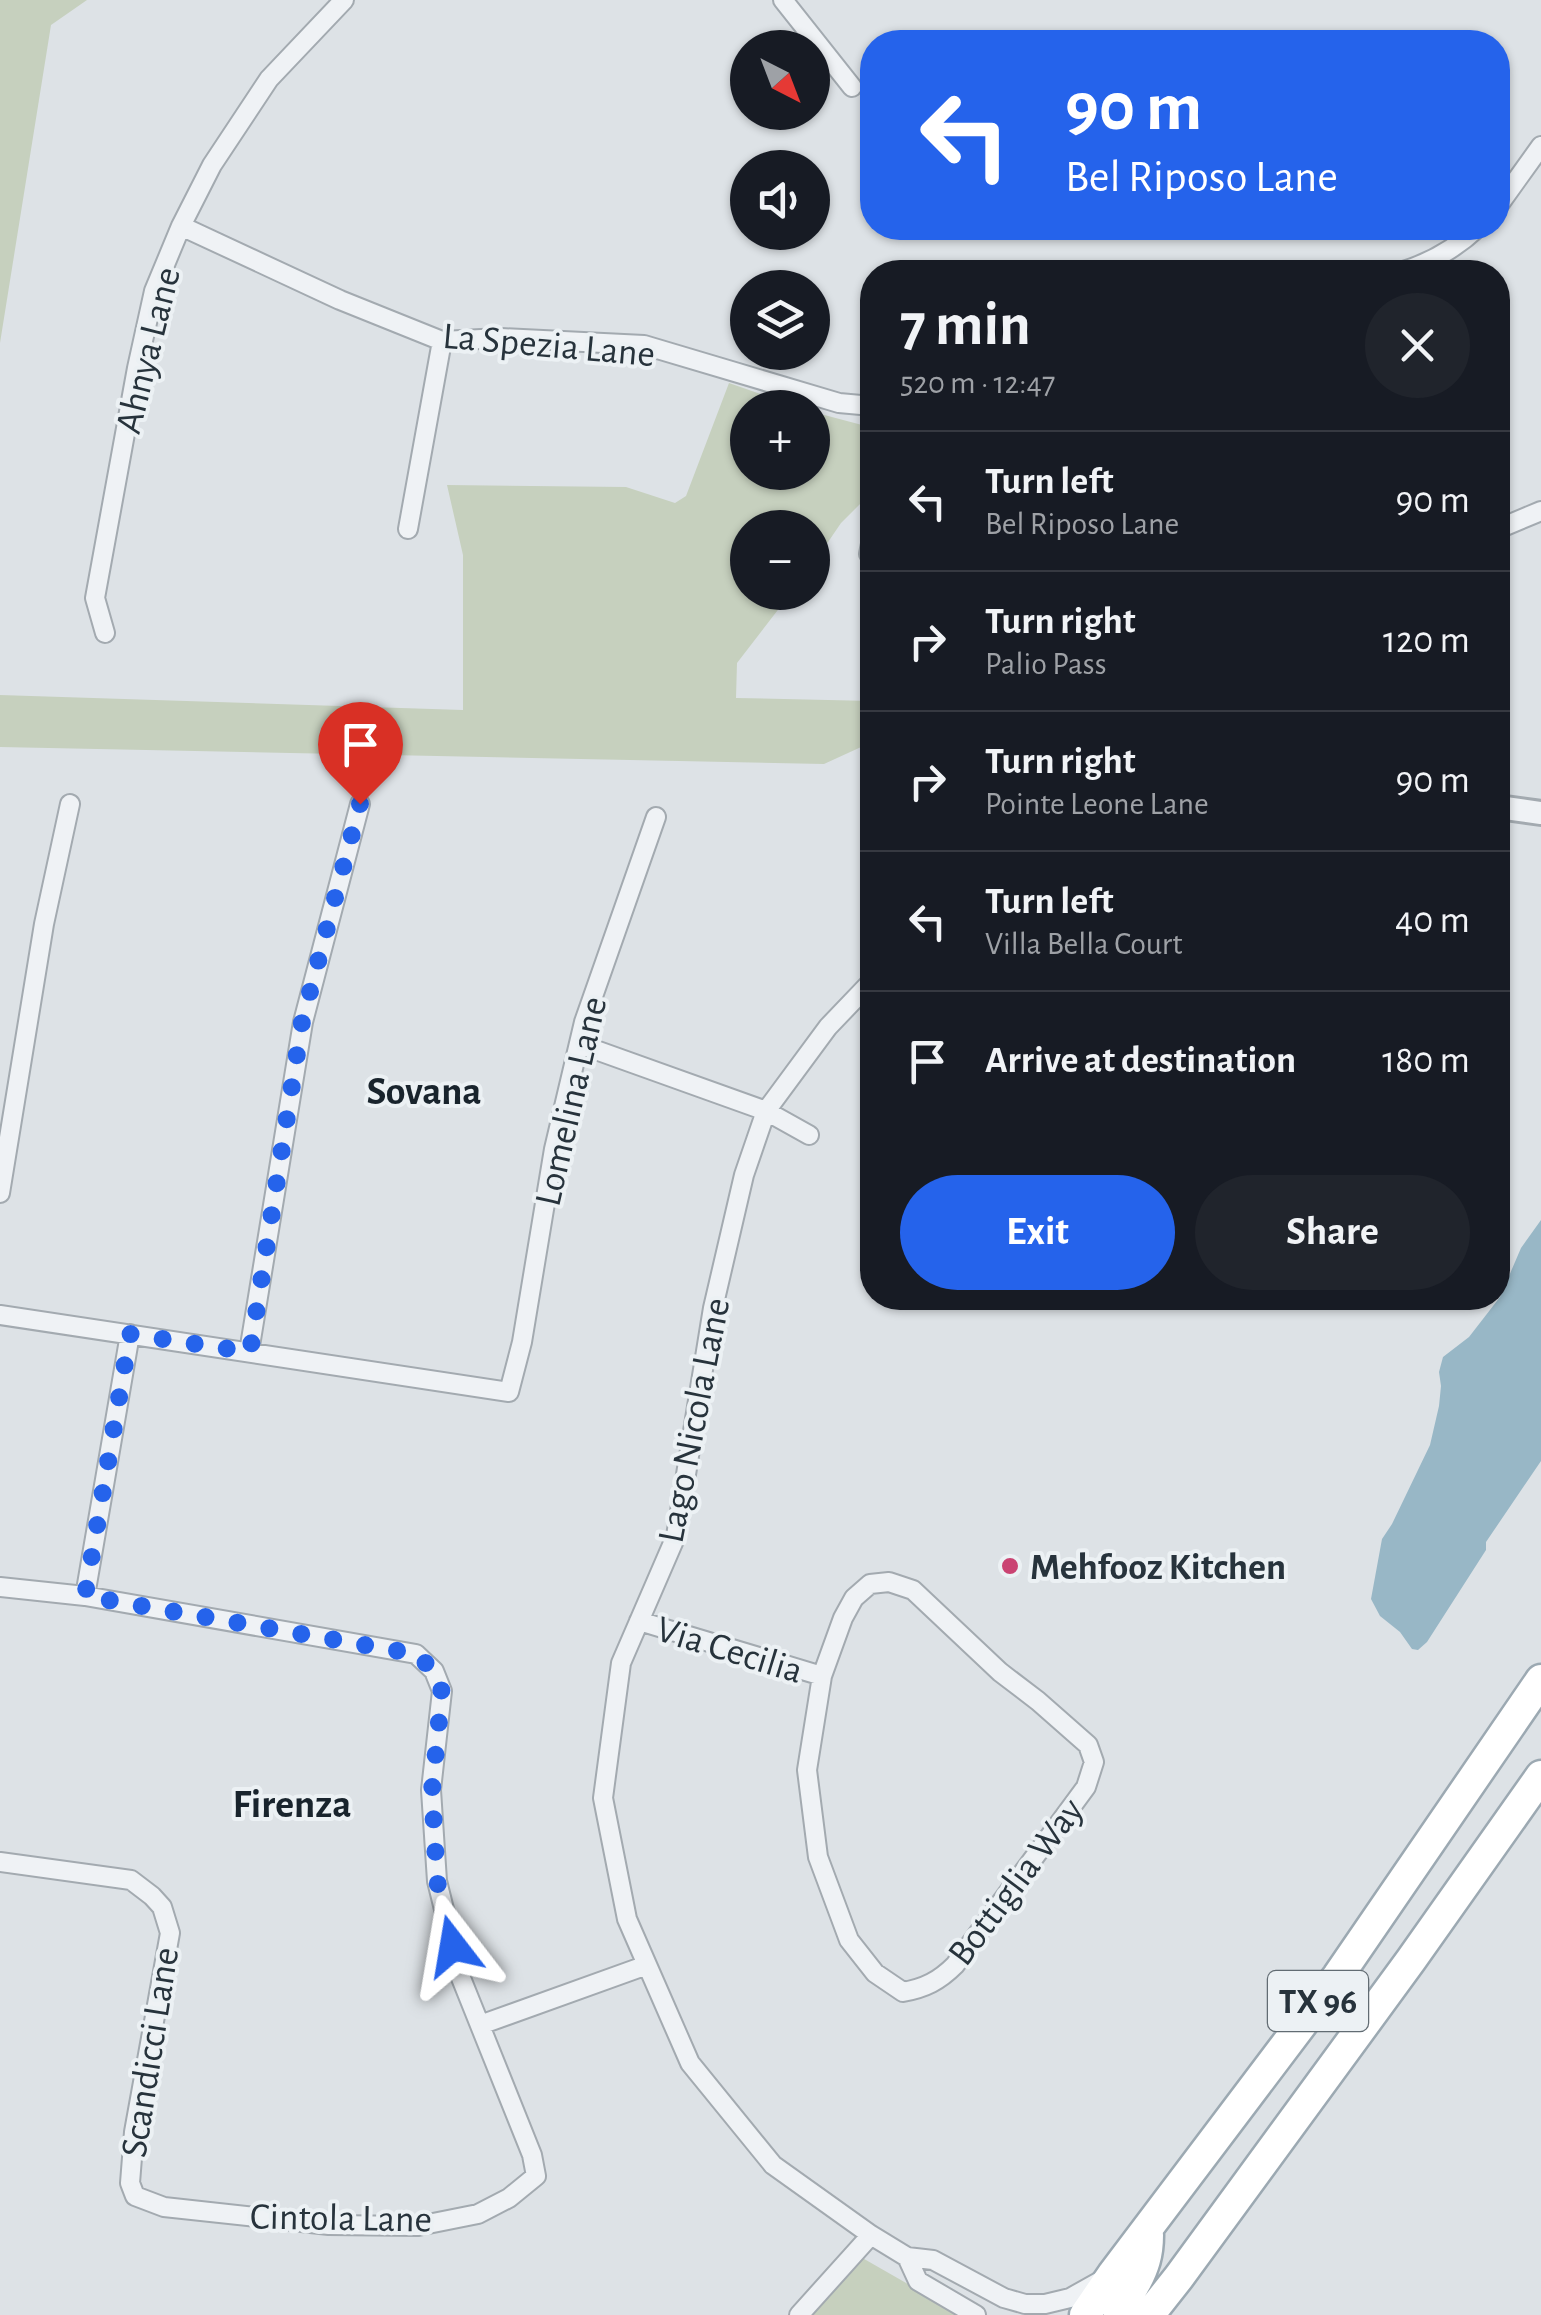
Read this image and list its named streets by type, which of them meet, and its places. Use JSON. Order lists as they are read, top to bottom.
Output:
{
  "streets": {
    "main road": ["TX 96"],
    "street": [
      "La Spezia Lane",
      "Ahnya Lane",
      "Lomelina Lane",
      "Lago Nicola Lane",
      "Via Cecilia",
      "Bottiglia Way",
      "Scandicci Lane",
      "Cintola Lane"
    ]
  },
  "crossings": [
    ["La Spezia Lane", "Ahnya Lane"],
    ["Lago Nicola Lane", "Via Cecilia"],
    ["Lago Nicola Lane", "TX 96"],
    ["Via Cecilia", "Bottiglia Way"],
    ["Scandicci Lane", "Cintola Lane"]
  ],
  "districts": ["Sovana", "Firenza"],
  "places": ["Mehfooz Kitchen"],
  "north": "bottom right",
  "page": {
    "map_buttons": ["+", "−"],
    "turn": ["90 m", "Bel Riposo Lane"],
    "heading": ["7 min", "520 m · 12:47"],
    "list": [
      {
        "name": "Turn left",
        "note": "Bel Riposo Lane",
        "value": "90 m"
      },
      {
        "name": "Turn right",
        "note": "Palio Pass",
        "value": "120 m"
      },
      {
        "name": "Turn right",
        "note": "Pointe Leone Lane",
        "value": "90 m"
      },
      {
        "name": "Turn left",
        "note": "Villa Bella Court",
        "value": "40 m"
      },
      {
        "name": "Arrive at destination",
        "value": "180 m"
      }
    ],
    "buttons": ["Exit", "Share"]
  }
}
